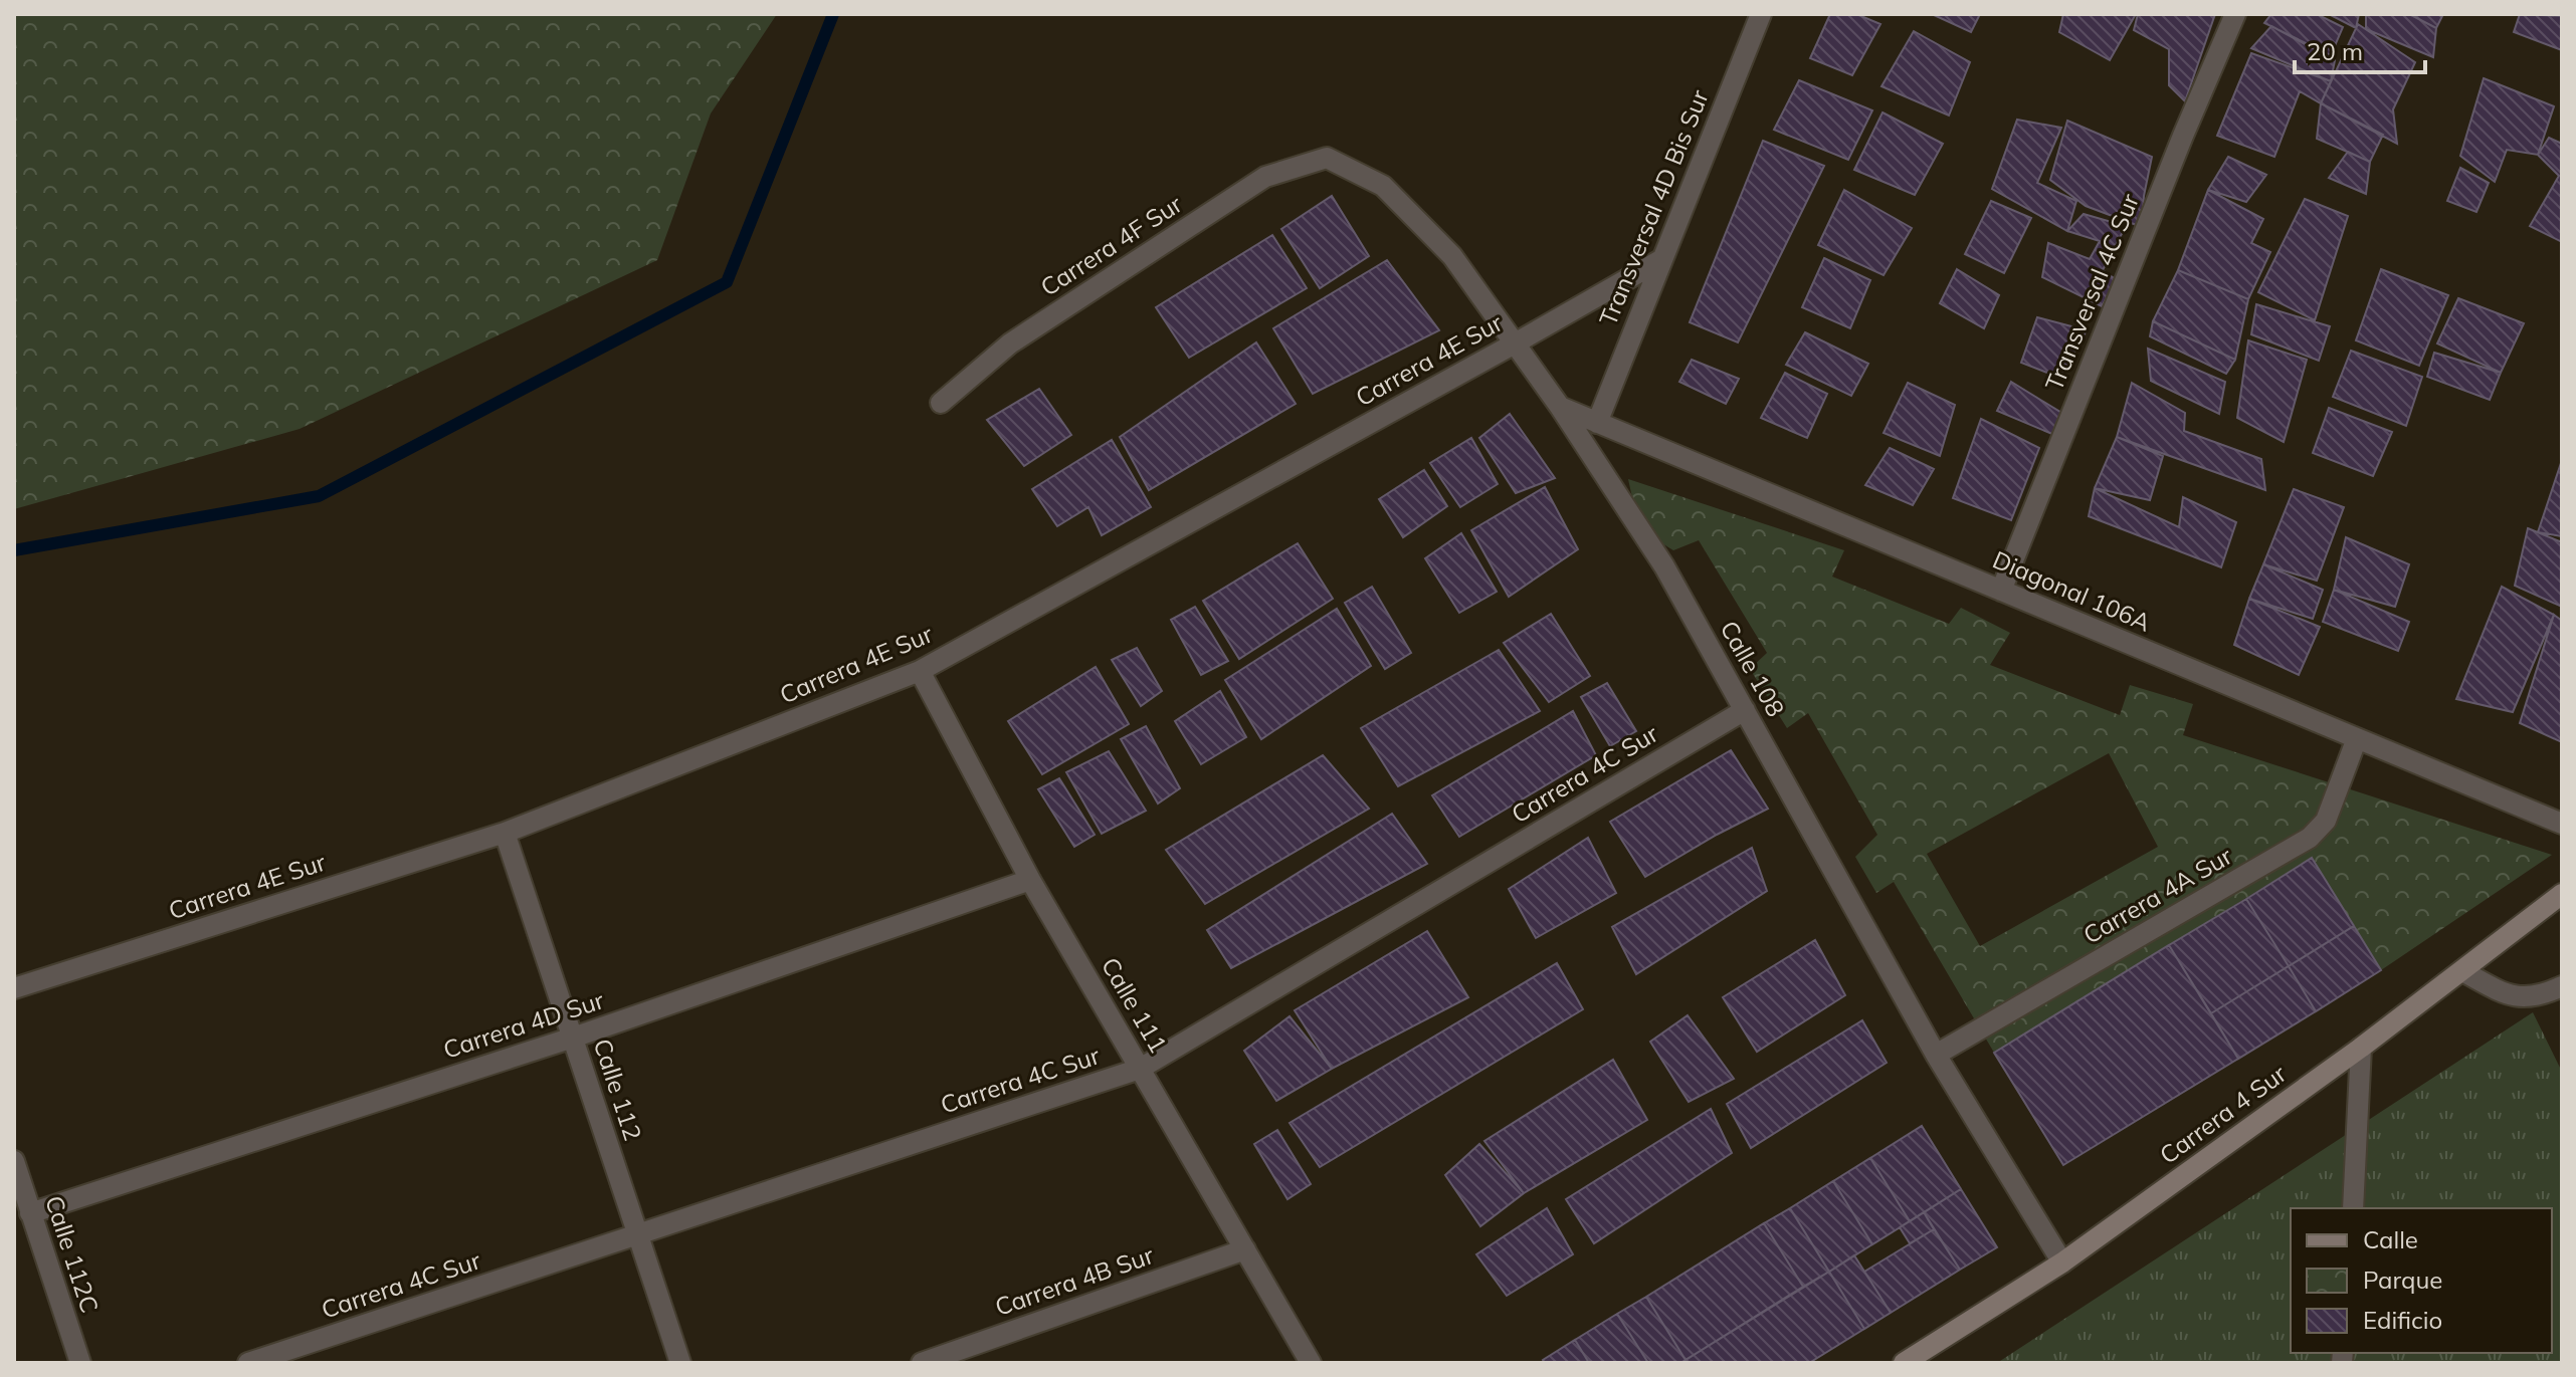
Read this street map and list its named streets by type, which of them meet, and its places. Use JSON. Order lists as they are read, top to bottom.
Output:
{
  "streets": {
    "street": [
      "Transversal 4D Bis Sur",
      "Carrera 4F Sur",
      "Transversal 4C Sur",
      "Carrera 4E Sur",
      "Diagonal 106A",
      "Calle 108",
      "Carrera 4C Sur",
      "Carrera 4A Sur",
      "Calle 111",
      "Carrera 4D Sur",
      "Calle 112",
      "Carrera 4 Sur",
      "Calle 112C",
      "Carrera 4B Sur"
    ]
  },
  "crossings": [
    ["Transversal 4D Bis Sur", "Carrera 4E Sur"],
    ["Transversal 4D Bis Sur", "Diagonal 106A"],
    ["Carrera 4F Sur", "Calle 108"],
    ["Transversal 4C Sur", "Diagonal 106A"],
    ["Carrera 4E Sur", "Calle 108"],
    ["Carrera 4E Sur", "Calle 111"],
    ["Carrera 4E Sur", "Calle 112"],
    ["Diagonal 106A", "Calle 108"],
    ["Diagonal 106A", "Carrera 4A Sur"],
    ["Calle 108", "Carrera 4C Sur"],
    ["Calle 108", "Carrera 4A Sur"],
    ["Calle 108", "Carrera 4 Sur"],
    ["Carrera 4C Sur", "Calle 111"],
    ["Carrera 4C Sur", "Calle 112"],
    ["Calle 111", "Carrera 4D Sur"],
    ["Calle 111", "Carrera 4B Sur"],
    ["Carrera 4D Sur", "Calle 112"],
    ["Carrera 4D Sur", "Calle 112C"]
  ],
  "legend": ["Calle", "Parque", "Edificio"],
  "scale_bar": "20 m"
}
